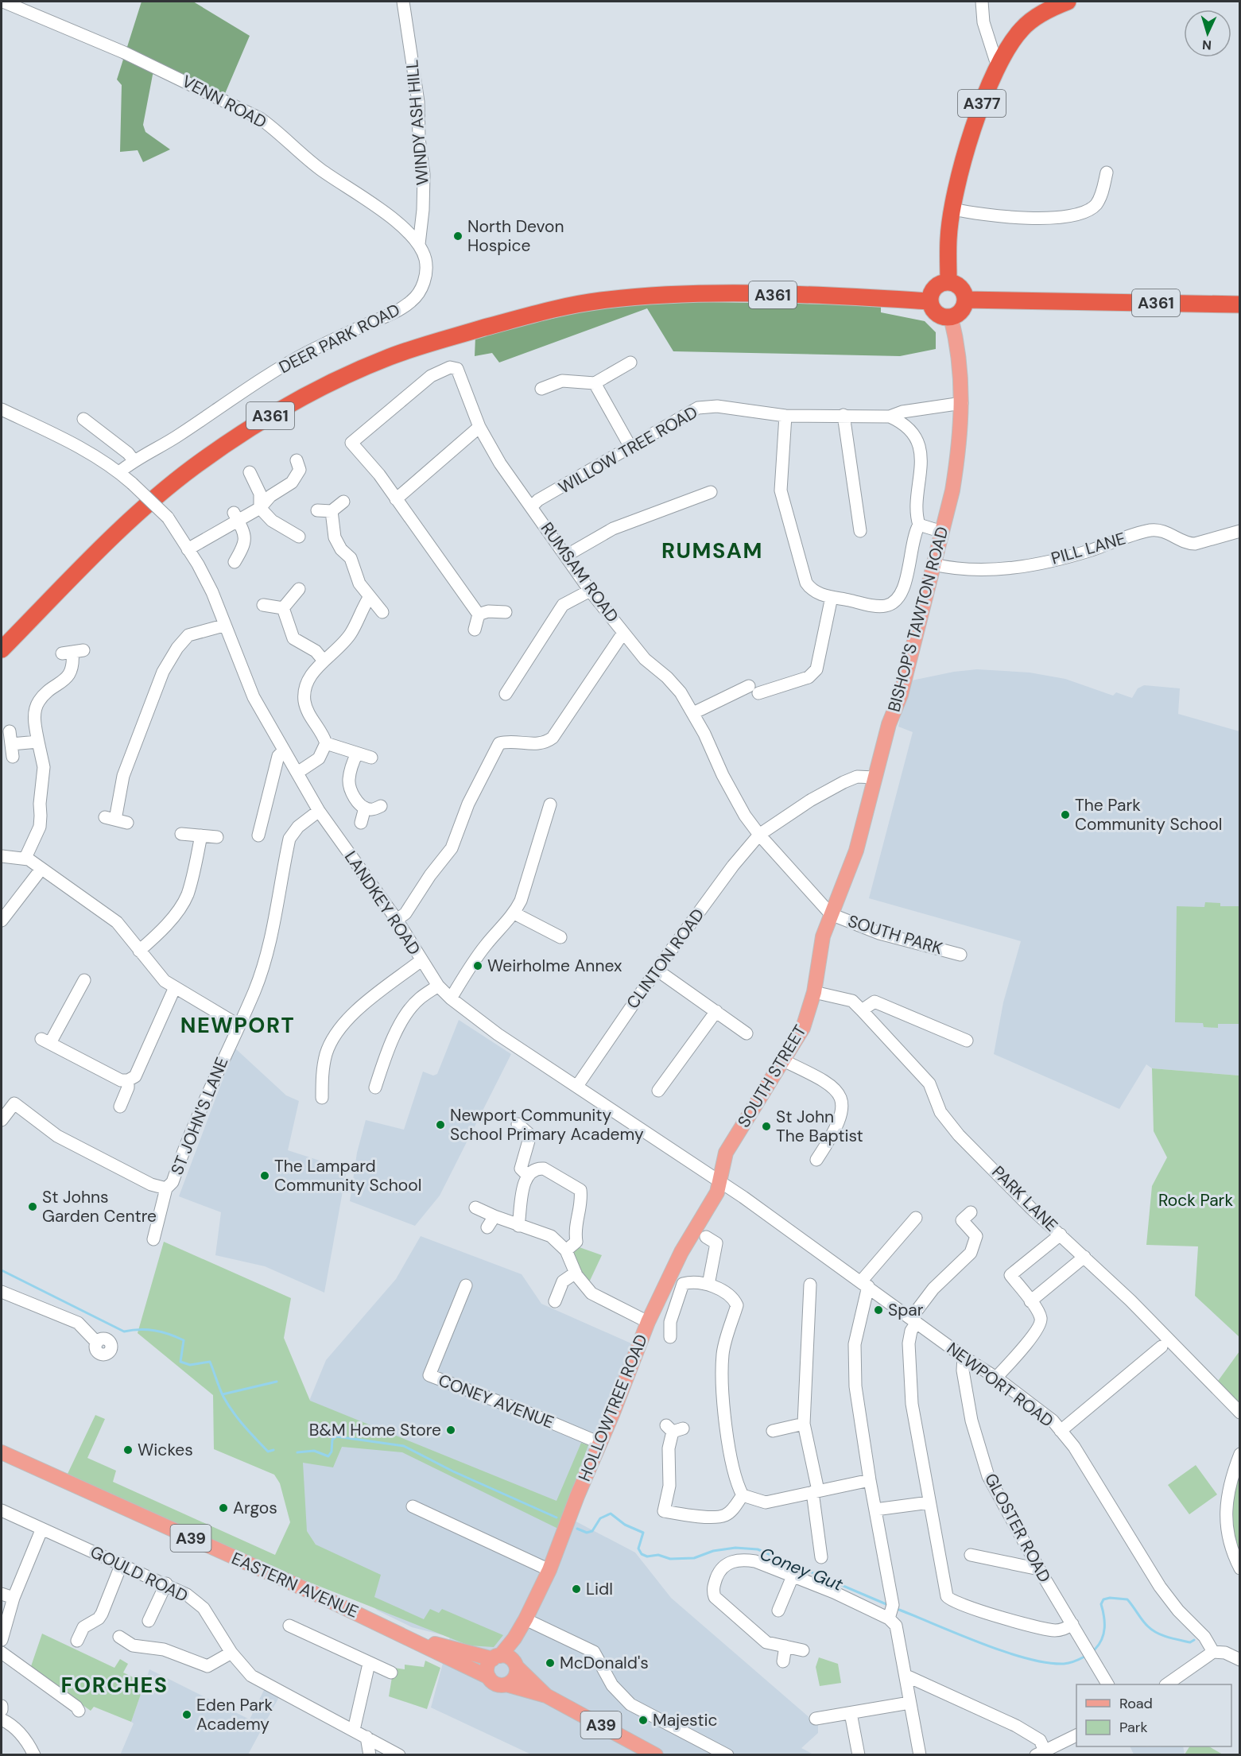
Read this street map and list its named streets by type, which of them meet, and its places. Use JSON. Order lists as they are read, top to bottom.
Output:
{
  "streets": {
    "highway": ["A377", "A361"],
    "main road": [
      "BISHOP'S TAWTON ROAD",
      "SOUTH STREET",
      "HOLLOWTREE ROAD",
      "A39",
      "EASTERN AVENUE"
    ],
    "street": [
      "VENN ROAD",
      "WINDY ASH HILL",
      "DEER PARK ROAD",
      "WILLOW TREE ROAD",
      "PILL LANE",
      "RUMSAM ROAD",
      "LANDKEY ROAD",
      "SOUTH PARK",
      "CLINTON ROAD",
      "ST JOHN'S LANE",
      "PARK LANE",
      "NEWPORT ROAD",
      "CONEY AVENUE",
      "GLOSTER ROAD",
      "GOULD ROAD"
    ]
  },
  "crossings": [
    ["VENN ROAD", "WINDY ASH HILL"],
    ["VENN ROAD", "DEER PARK ROAD"],
    ["A377", "A361"],
    ["A377", "BISHOP'S TAWTON ROAD"],
    ["WINDY ASH HILL", "DEER PARK ROAD"],
    ["A361", "BISHOP'S TAWTON ROAD"],
    ["DEER PARK ROAD", "LANDKEY ROAD"],
    ["WILLOW TREE ROAD", "RUMSAM ROAD"],
    ["PILL LANE", "BISHOP'S TAWTON ROAD"],
    ["RUMSAM ROAD", "BISHOP'S TAWTON ROAD"],
    ["RUMSAM ROAD", "SOUTH PARK"],
    ["RUMSAM ROAD", "CLINTON ROAD"],
    ["RUMSAM ROAD", "SOUTH STREET"],
    ["BISHOP'S TAWTON ROAD", "SOUTH PARK"],
    ["BISHOP'S TAWTON ROAD", "CLINTON ROAD"],
    ["BISHOP'S TAWTON ROAD", "SOUTH STREET"],
    ["LANDKEY ROAD", "CLINTON ROAD"],
    ["LANDKEY ROAD", "SOUTH STREET"],
    ["LANDKEY ROAD", "ST JOHN'S LANE"],
    ["LANDKEY ROAD", "NEWPORT ROAD"],
    ["LANDKEY ROAD", "HOLLOWTREE ROAD"],
    ["SOUTH PARK", "SOUTH STREET"],
    ["SOUTH STREET", "PARK LANE"],
    ["SOUTH STREET", "NEWPORT ROAD"],
    ["SOUTH STREET", "HOLLOWTREE ROAD"],
    ["NEWPORT ROAD", "HOLLOWTREE ROAD"],
    ["NEWPORT ROAD", "GLOSTER ROAD"],
    ["CONEY AVENUE", "HOLLOWTREE ROAD"],
    ["HOLLOWTREE ROAD", "A39"],
    ["HOLLOWTREE ROAD", "EASTERN AVENUE"],
    ["A39", "EASTERN AVENUE"]
  ],
  "districts": ["RUMSAM", "NEWPORT", "FORCHES"],
  "water": ["Coney Gut"],
  "parks": ["Rock Park"],
  "places": [
    "North Devon Hospice",
    "The Park Community School",
    "Weirholme Annex",
    "Newport Community School Primary Academy",
    "St John The Baptist",
    "The Lampard Community School",
    "St Johns Garden Centre",
    "Spar",
    "B&M Home Store",
    "Wickes",
    "Argos",
    "Lidl",
    "McDonald's",
    "Eden Park Academy",
    "Majestic"
  ],
  "legend": ["Road", "Park"],
  "north": "bottom"
}
